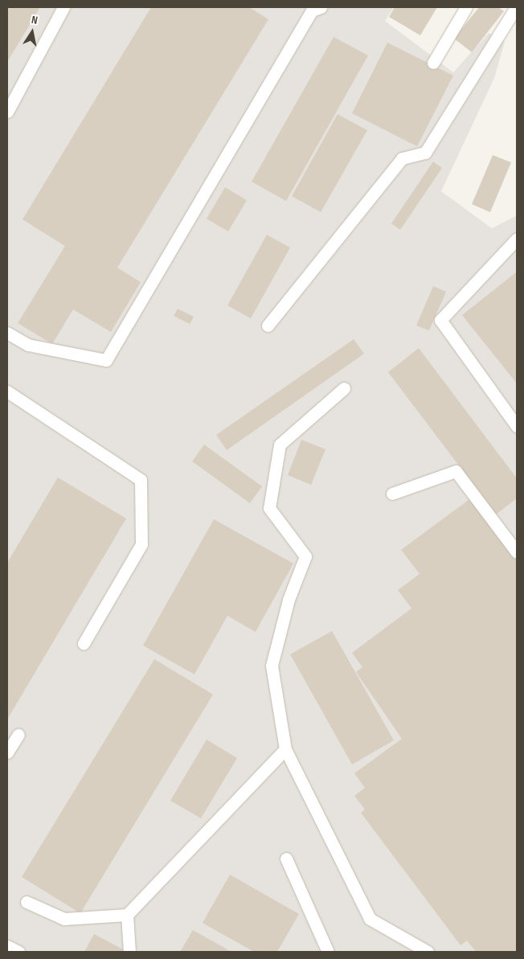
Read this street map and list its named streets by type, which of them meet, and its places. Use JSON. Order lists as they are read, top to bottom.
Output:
{
  "north": "top"
}
